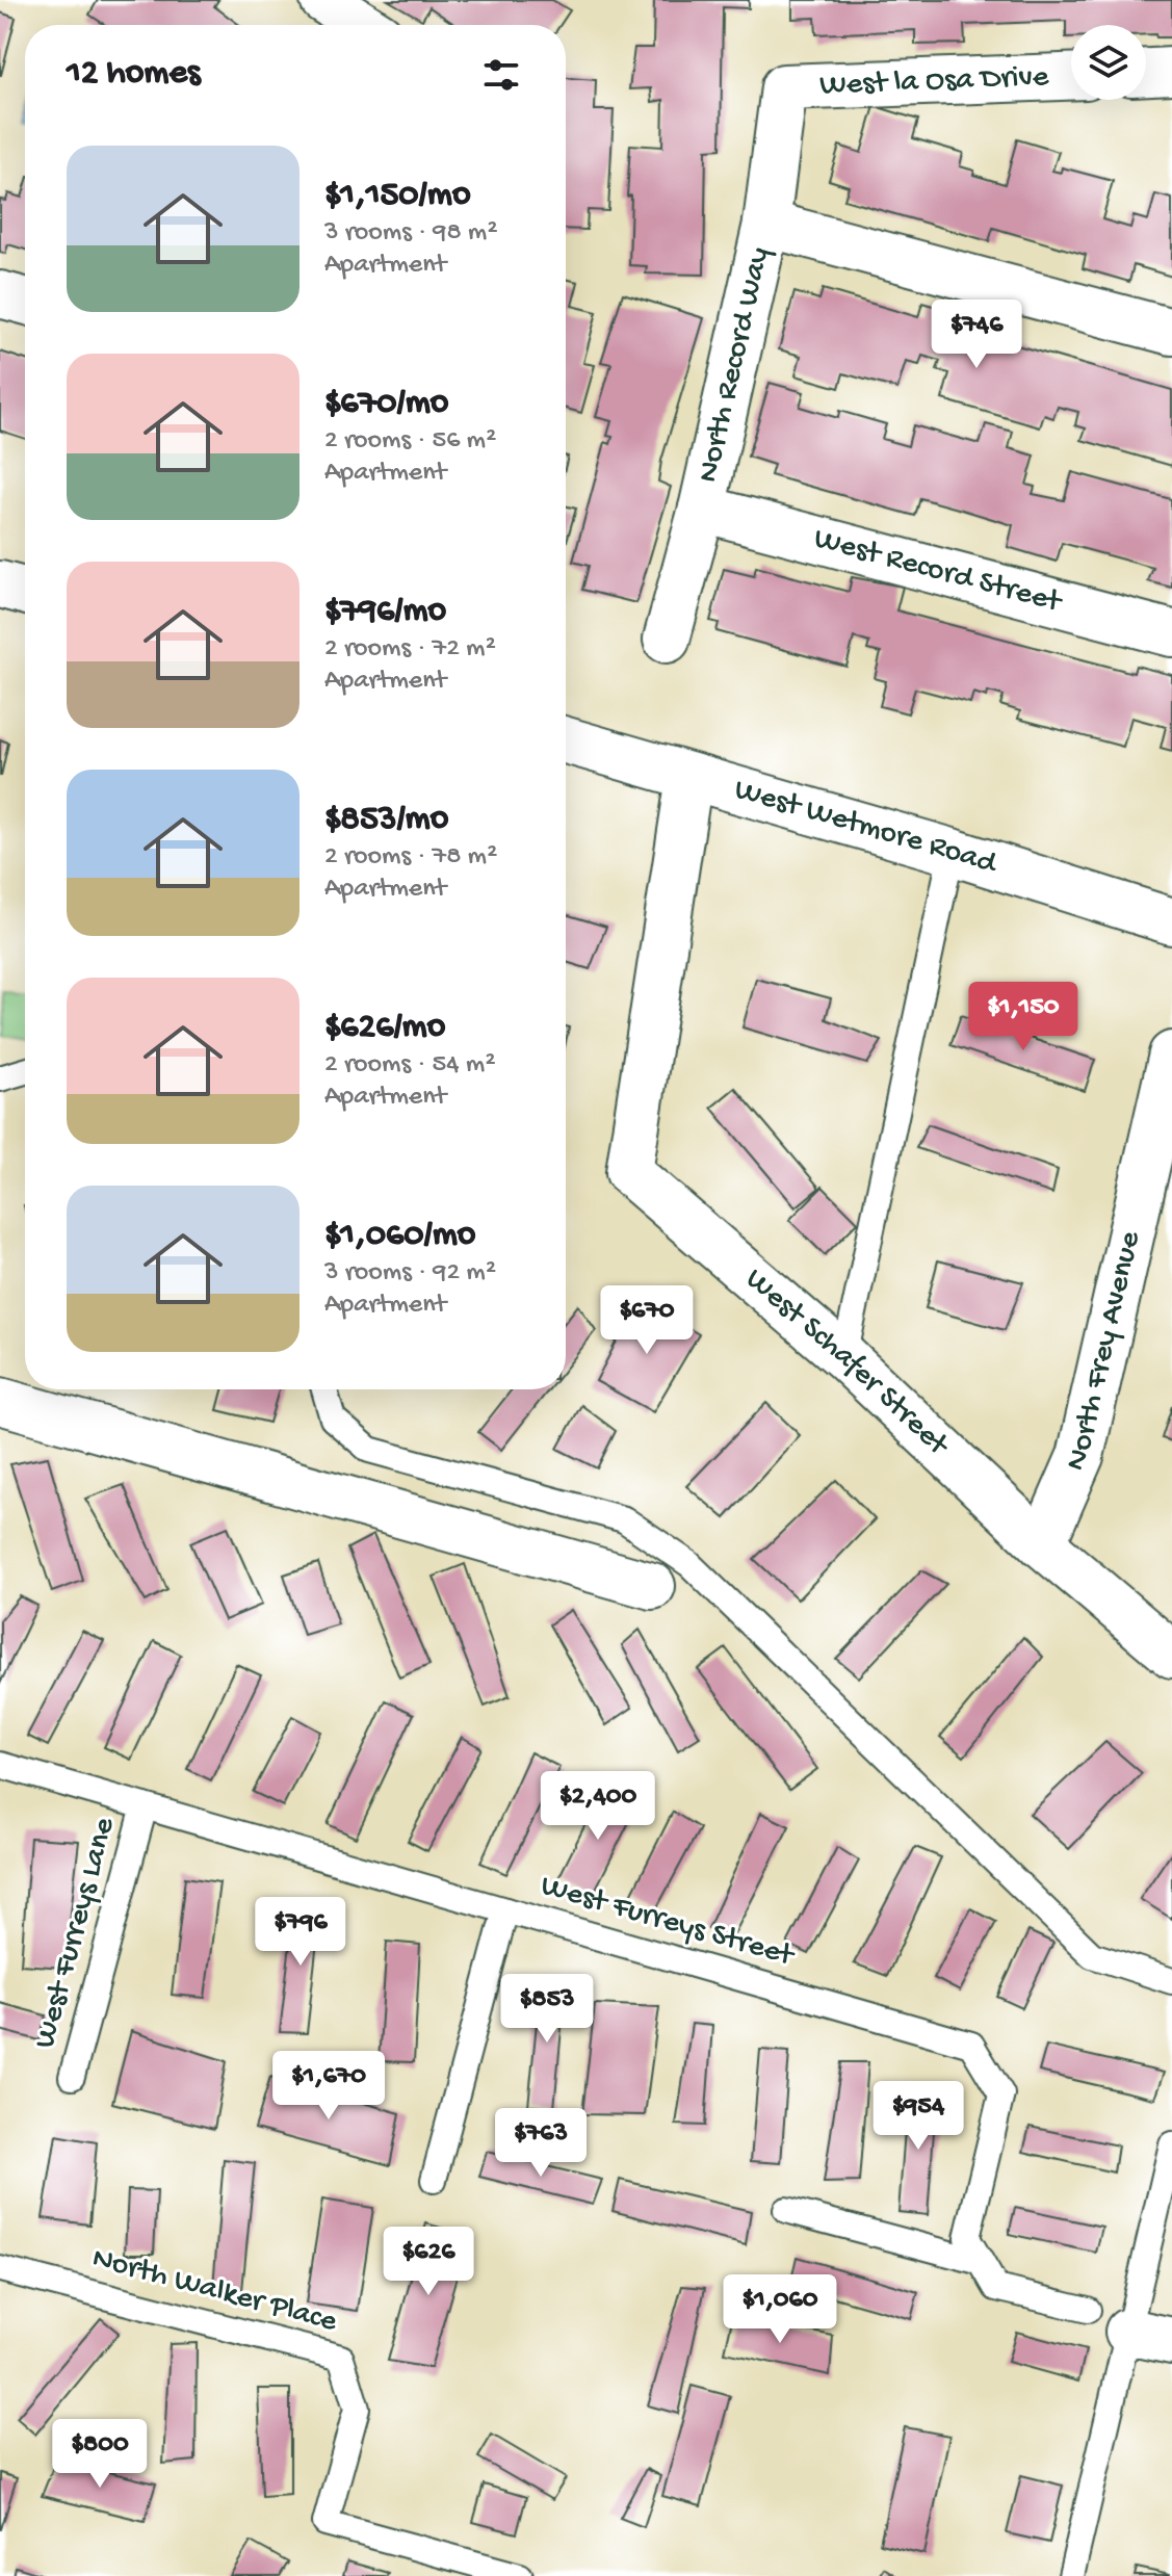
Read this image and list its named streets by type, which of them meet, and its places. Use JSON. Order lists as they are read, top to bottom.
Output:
{
  "streets": {
    "street": [
      "West la Osa Drive",
      "North Record Way",
      "West Record Street",
      "West Wetmore Road",
      "North Frey Avenue",
      "West Schafer Street"
    ],
    "lane": ["West Furreys Street", "West Furreys Lane", "North Walker Place"]
  },
  "crossings": [
    ["West la Osa Drive", "North Record Way"],
    ["North Record Way", "West Record Street"],
    ["West Wetmore Road", "West Schafer Street"],
    ["North Frey Avenue", "West Schafer Street"],
    ["West Furreys Street", "West Furreys Lane"]
  ],
  "page": {
    "heading": "12 homes",
    "list": [
      {
        "name": "$1,150/mo",
        "note": "3 rooms · 98 m² · Apartment"
      },
      {
        "name": "$670/mo",
        "note": "2 rooms · 56 m² · Apartment"
      },
      {
        "name": "$796/mo",
        "note": "2 rooms · 72 m² · Apartment"
      },
      {
        "name": "$853/mo",
        "note": "2 rooms · 78 m² · Apartment"
      },
      {
        "name": "$626/mo",
        "note": "2 rooms · 54 m² · Apartment"
      },
      {
        "name": "$1,060/mo",
        "note": "3 rooms · 92 m² · Apartment"
      }
    ],
    "price": [
      "$746",
      "$1,150",
      "$670",
      "$2,400",
      "$796",
      "$853",
      "$1,670",
      "$954",
      "$763",
      "$626",
      "$1,060",
      "$800"
    ]
  }
}
